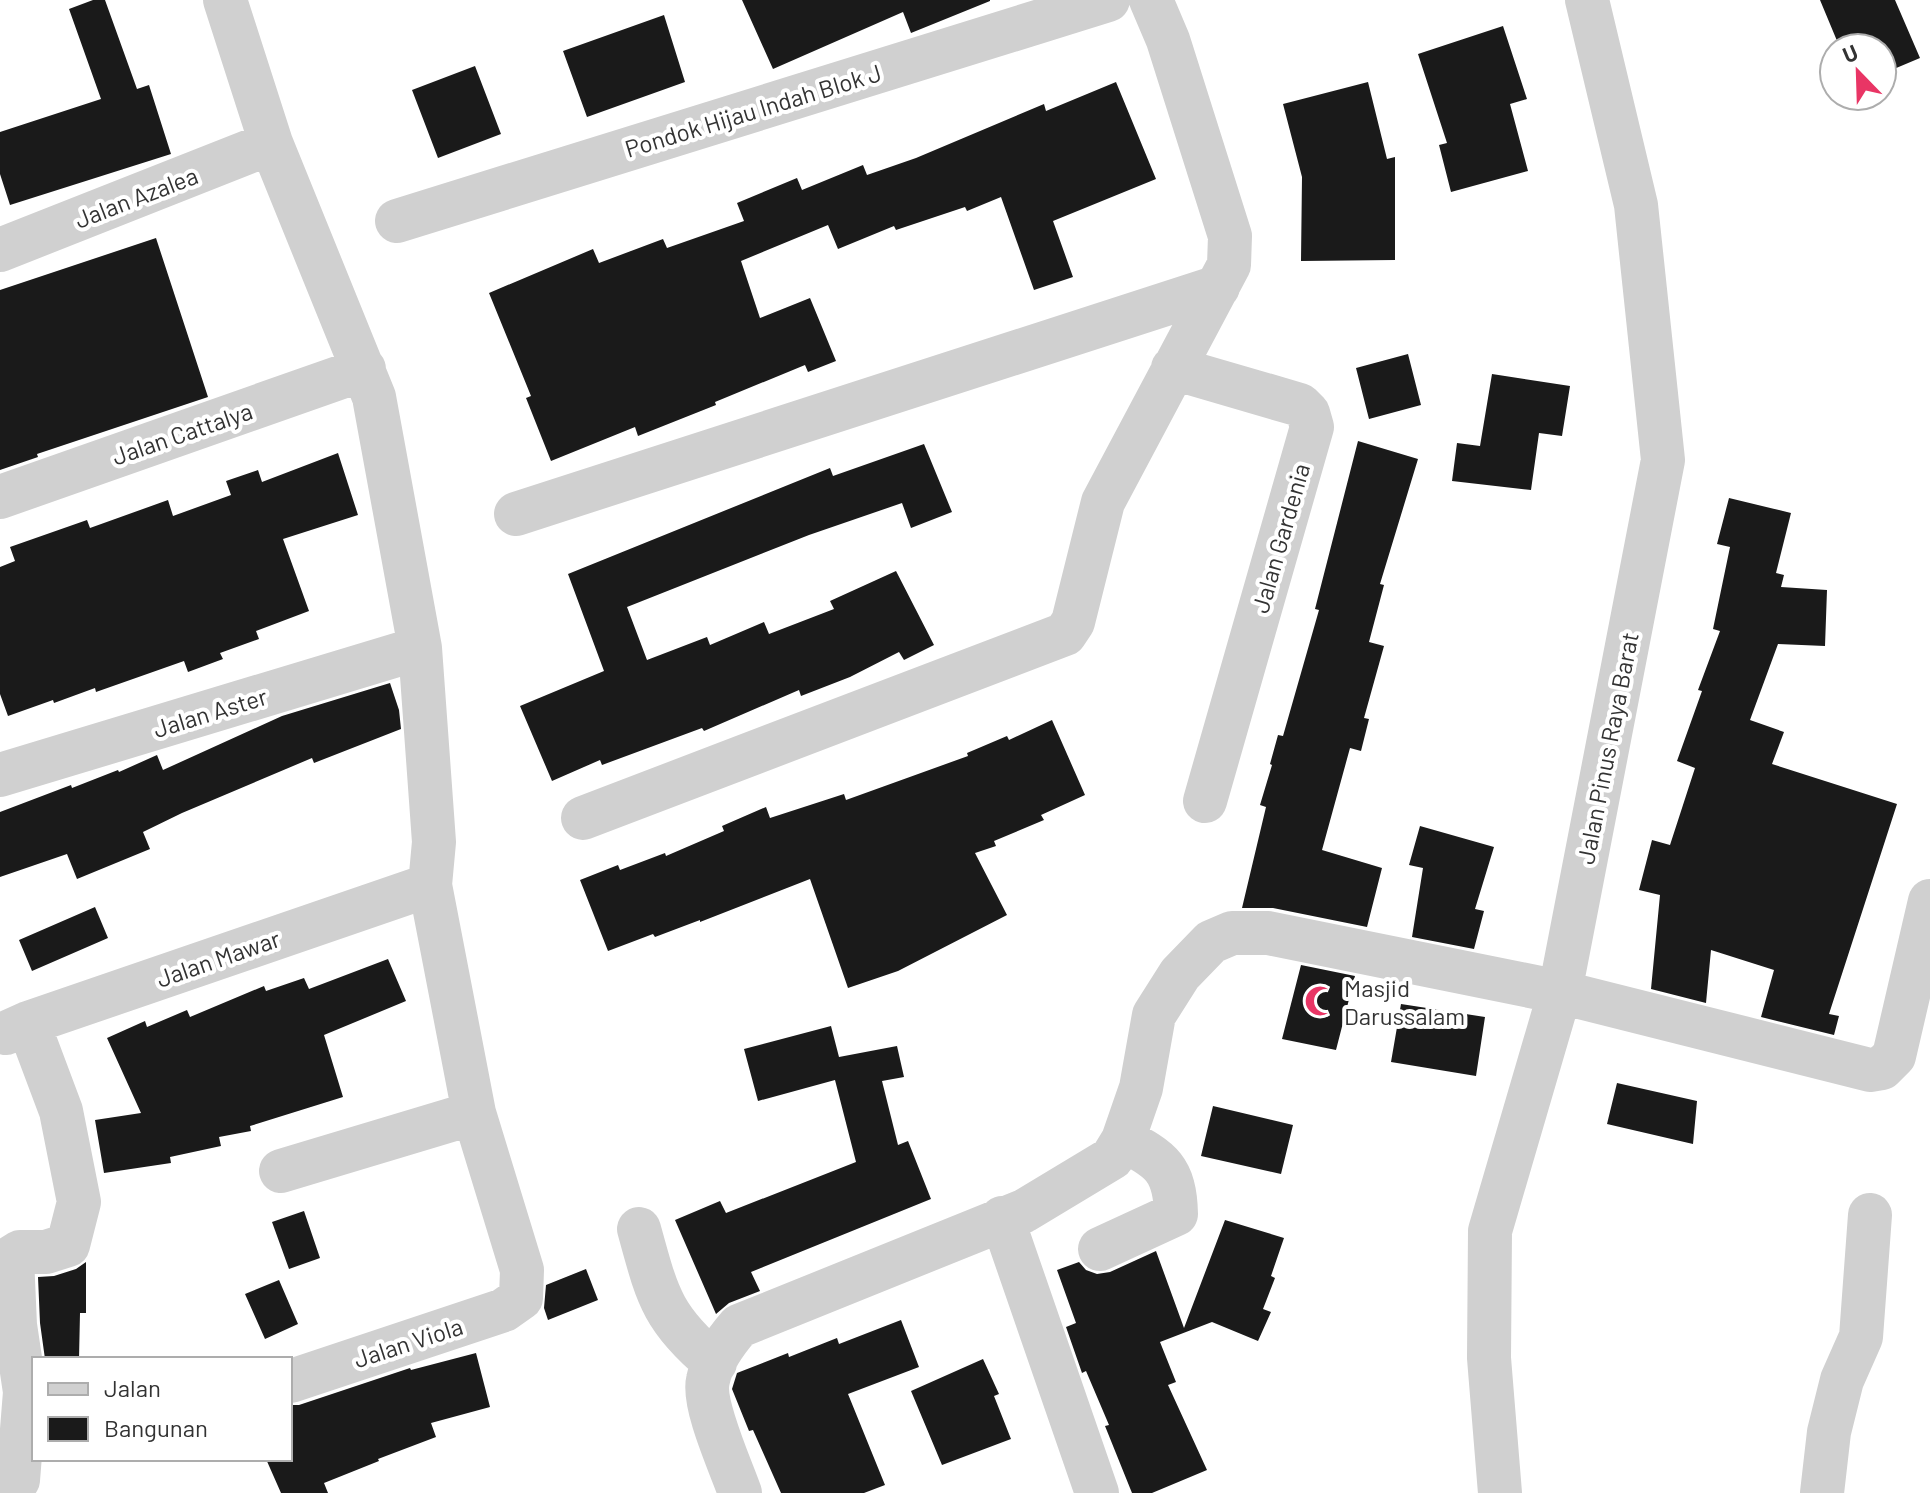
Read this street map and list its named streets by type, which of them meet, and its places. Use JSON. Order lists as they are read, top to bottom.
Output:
{
  "streets": {
    "street": [
      "Pondok Hijau Indah Blok J",
      "Jalan Azalea",
      "Jalan Cattalya",
      "Jalan Gardenia",
      "Jalan Aster",
      "Jalan Pinus Raya Barat",
      "Jalan Mawar",
      "Jalan Viola"
    ]
  },
  "places": {
    "mosque": ["Masjid Darussalam"]
  },
  "legend": ["Jalan", "Bangunan"],
  "north": "top left"
}
